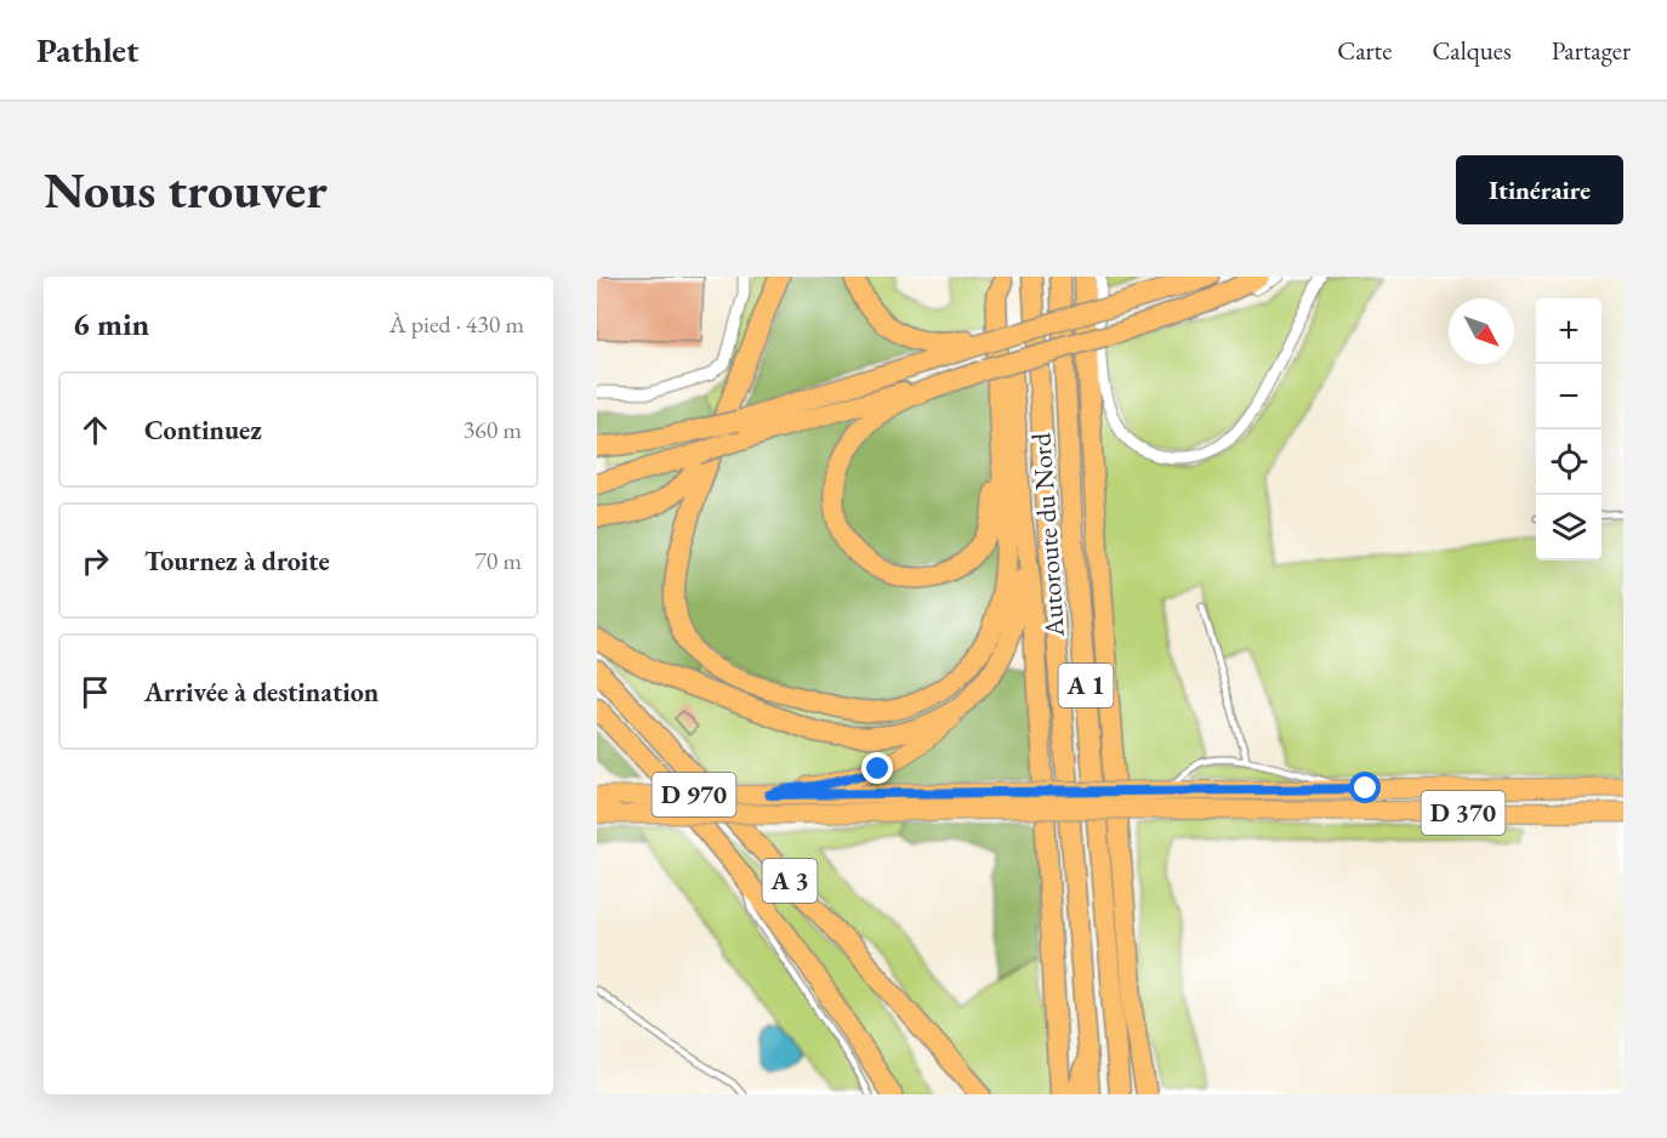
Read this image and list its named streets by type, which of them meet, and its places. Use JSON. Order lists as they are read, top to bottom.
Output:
{
  "streets": {
    "highway": ["Autoroute du Nord", "A 1", "A 3"],
    "main road": ["D 970", "D 370"]
  },
  "crossings": [
    ["D 970", "D 370"]
  ],
  "north": "bottom right",
  "page": {
    "header": "Pathlet",
    "nav": ["Carte", "Calques", "Partager"],
    "buttons": "Itinéraire",
    "title": "Nous trouver",
    "heading": ["6 min", "À pied · 430 m"],
    "map_buttons": ["+", "−"],
    "list": [
      ["Continuez", "360 m"],
      ["Tournez à droite", "70 m"],
      "Arrivée à destination"
    ]
  }
}
